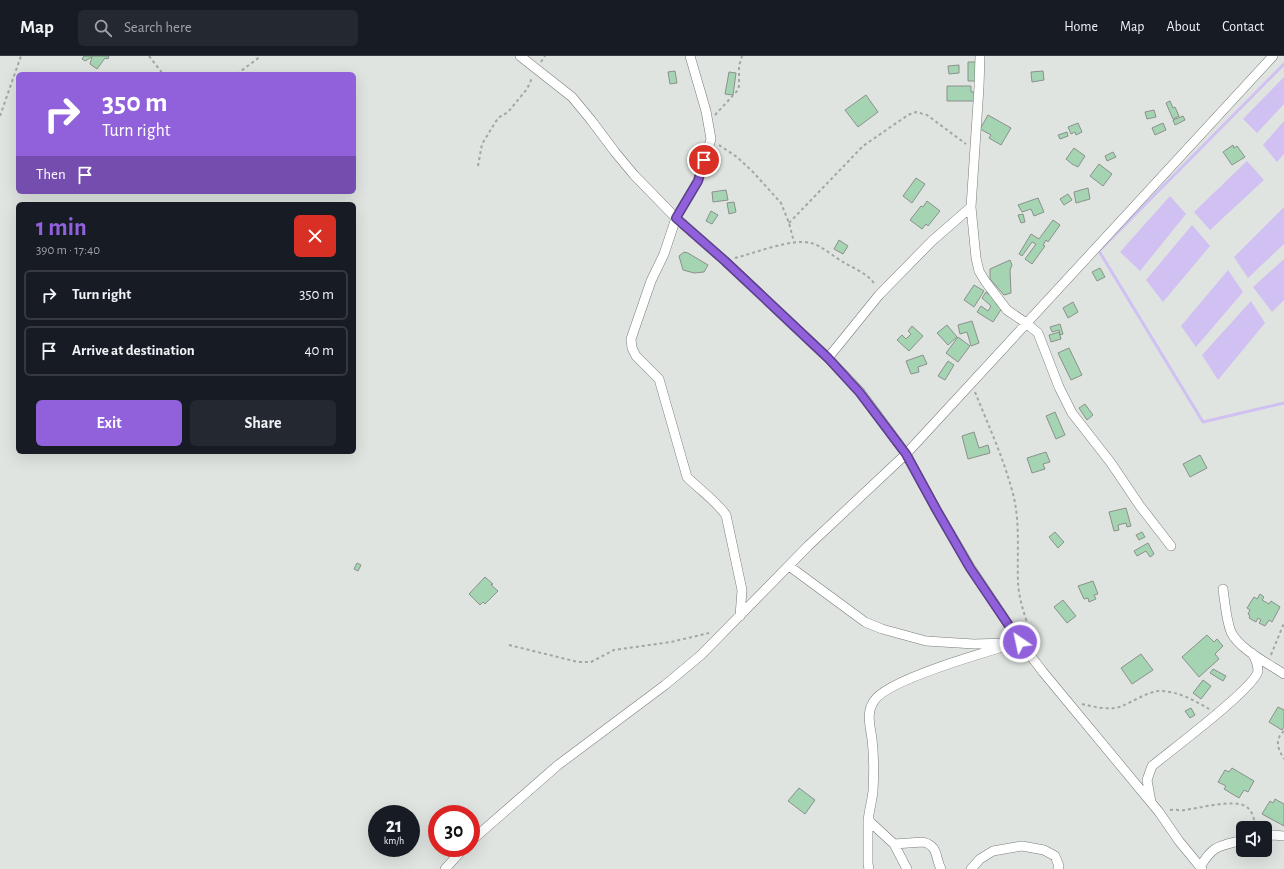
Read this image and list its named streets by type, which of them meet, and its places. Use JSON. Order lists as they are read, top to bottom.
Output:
{
  "page": {
    "header": "Map",
    "search": "Search here",
    "nav": [
      "Home",
      "Map",
      "About",
      "Contact"
    ],
    "turn": ["350 m", "Turn right"],
    "then": "Then",
    "heading": ["1 min", "390 m · 17:40"],
    "list": [
      {
        "name": "Turn right",
        "value": "350 m"
      },
      {
        "name": "Arrive at destination",
        "value": "40 m"
      }
    ],
    "buttons": ["Exit", "Share"],
    "speed": "21 km/h",
    "limit": "30"
  }
}
